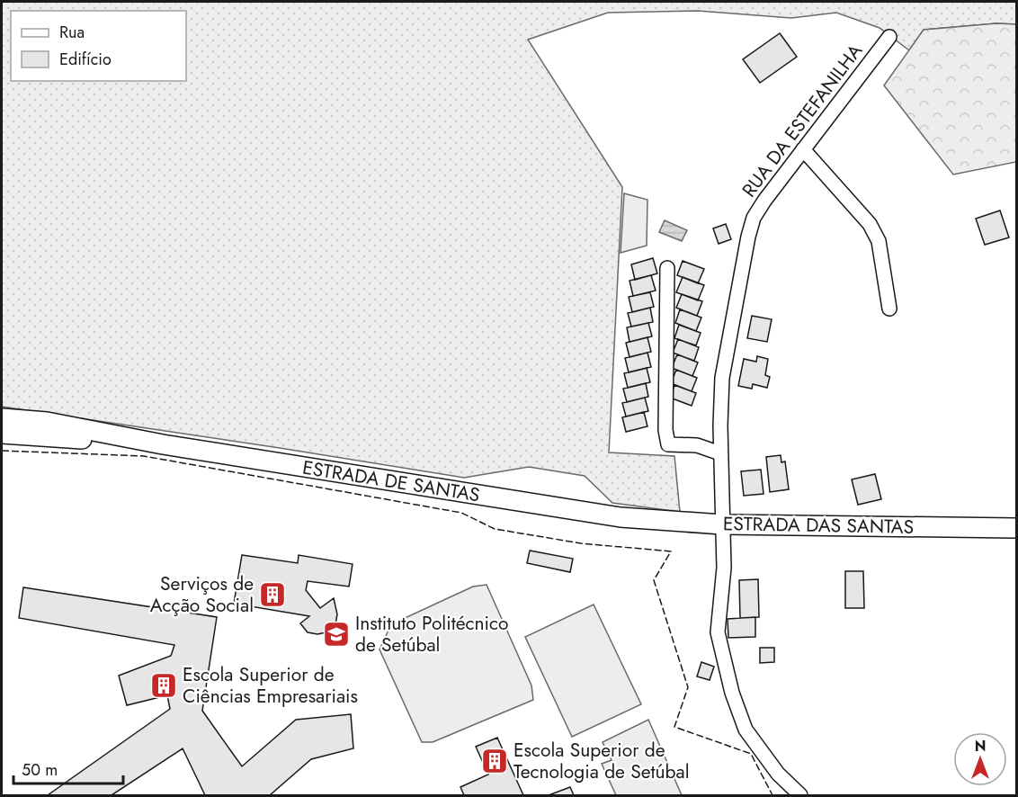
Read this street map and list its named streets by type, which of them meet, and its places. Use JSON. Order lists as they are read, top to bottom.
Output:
{
  "streets": {
    "main road": ["ESTRADA DE SANTAS", "ESTRADA DAS SANTAS"],
    "street": ["RUA DA ESTEFANILHA"]
  },
  "crossings": [
    ["RUA DA ESTEFANILHA", "ESTRADA DAS SANTAS"],
    ["ESTRADA DE SANTAS", "ESTRADA DAS SANTAS"]
  ],
  "places": {
    "building": ["Serviços de Acção Social", "Escola Superior de Ciências Empresariais", "Escola Superior de Tecnologia de Setúbal"],
    "school or university": ["Instituto Politécnico de Setúbal"]
  },
  "legend": ["Rua", "Edifício"],
  "scale_bar": "50 m",
  "north": "top"
}
